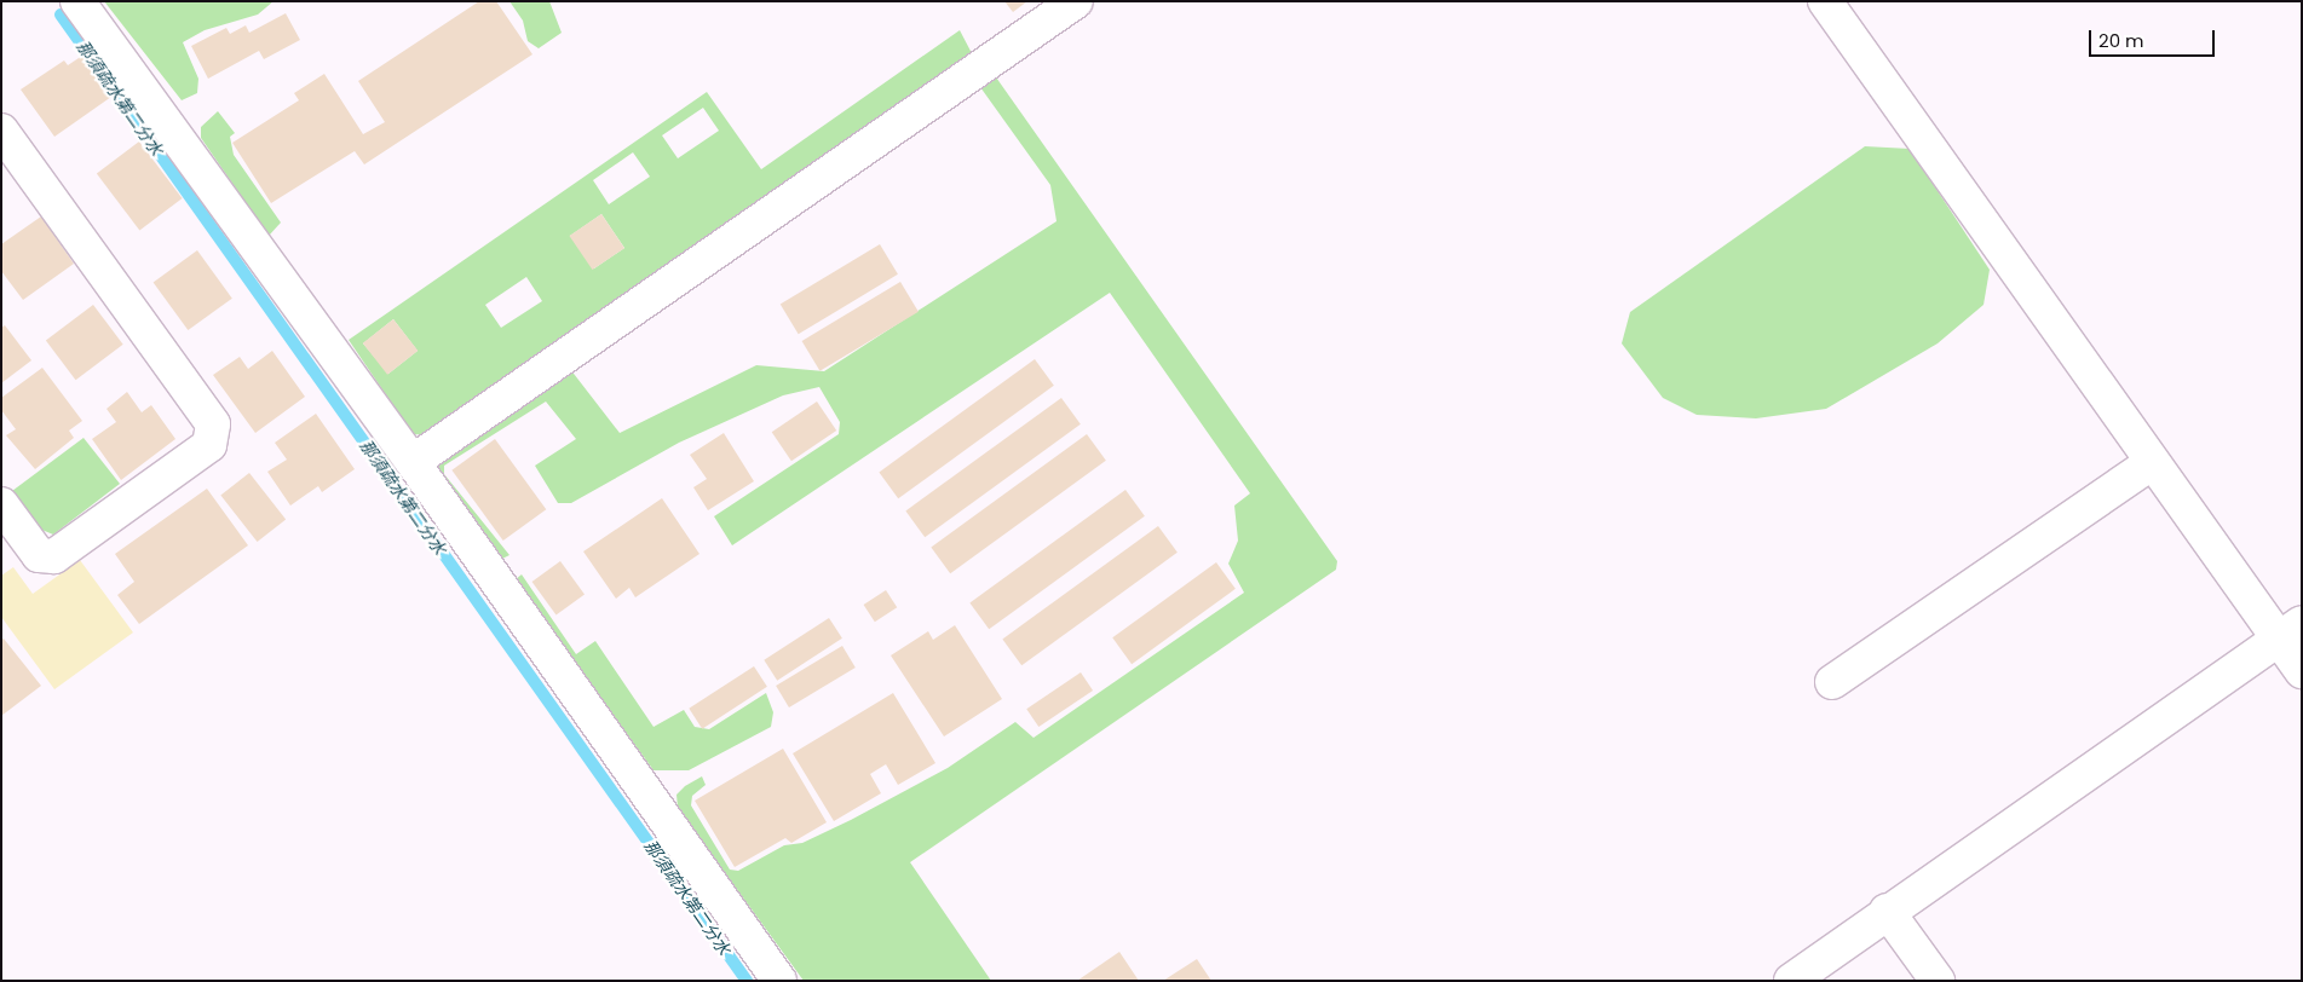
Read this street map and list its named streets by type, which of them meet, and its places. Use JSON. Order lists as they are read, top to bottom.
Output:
{
  "water": ["那須疏水第二分水"],
  "scale_bar": "20 m"
}
